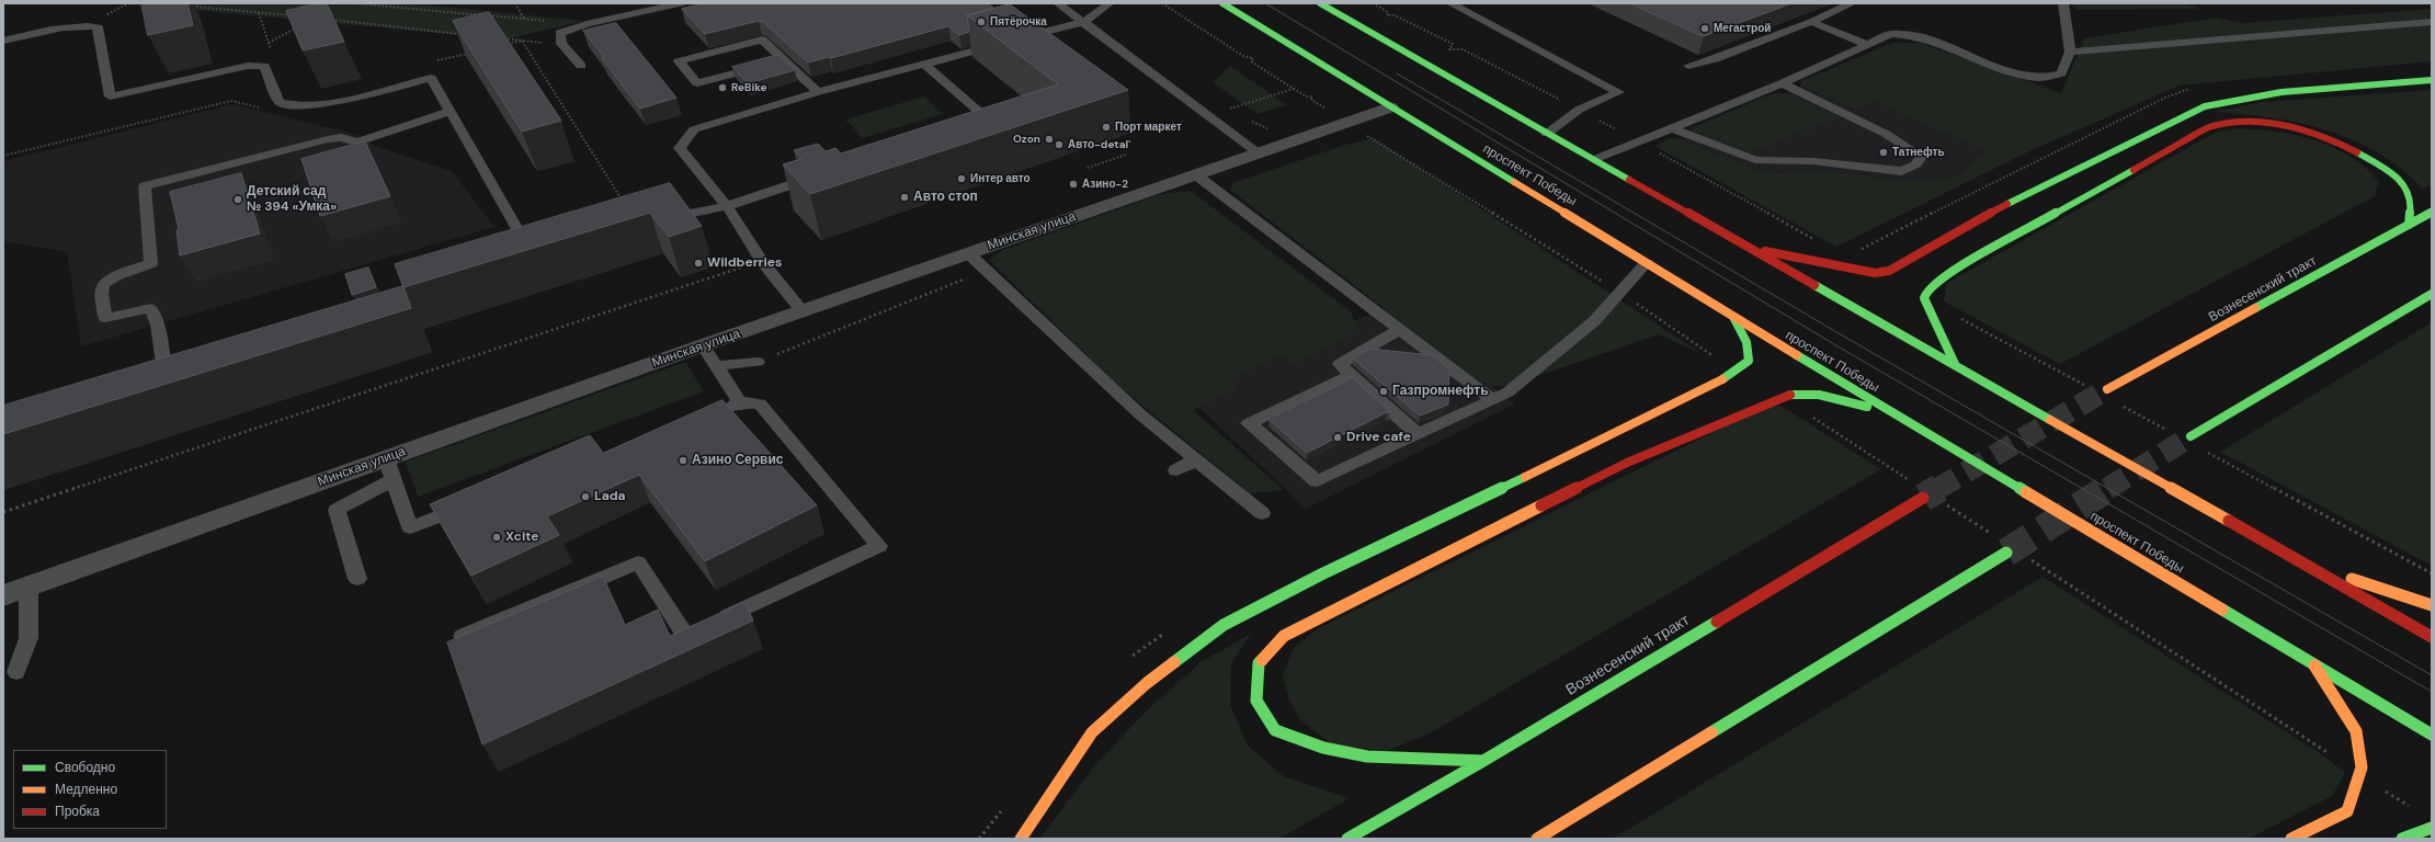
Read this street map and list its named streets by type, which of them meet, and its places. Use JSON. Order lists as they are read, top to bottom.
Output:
{
  "streets": {
    "main road": ["проспект Победы", "Вознесенский тракт"],
    "street": ["Минская улица"]
  },
  "crossings": [
    ["проспект Победы", "Минская улица"]
  ],
  "places": [
    "Пятёрочка",
    "Мегастрой",
    "ReBike",
    "Порт маркет",
    "Ozon",
    "Авто-detal'",
    "Татнефть",
    "Интер авто",
    "Азино-2",
    "Авто стоп",
    "Детский сад № 394 «Умка»",
    "Wildberries",
    "Газпромнефть",
    "Drive cafe",
    "Азино Сервис",
    "Lada",
    "Xcite"
  ],
  "legend": ["Свободно", "Медленно", "Пробка"]
}
